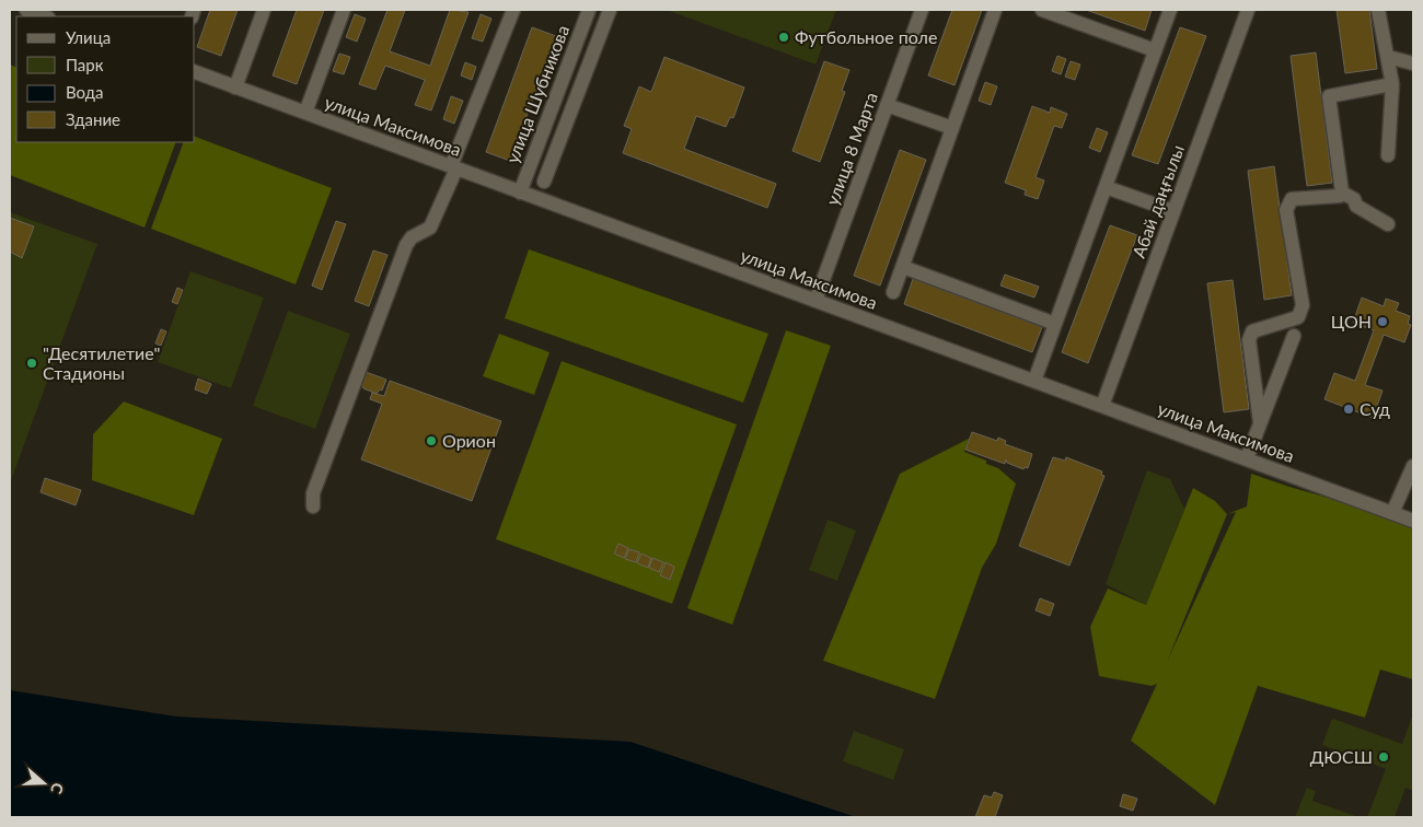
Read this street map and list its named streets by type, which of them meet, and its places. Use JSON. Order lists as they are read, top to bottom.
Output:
{
  "streets": {
    "street": [
      "улица Шубникова",
      "улица Максимова",
      "улица 8 Марта",
      "Абай даңғылы"
    ]
  },
  "crossings": [
    ["улица Шубникова", "улица Максимова"],
    ["улица Максимова", "улица 8 Марта"],
    ["улица Максимова", "Абай даңғылы"]
  ],
  "places": [
    "Футбольное поле",
    "ЦОН",
    "\"Десятилетие\" Стадионы",
    "Суд",
    "Орион",
    "ДЮСШ"
  ],
  "legend": [
    "Улица",
    "Парк",
    "Вода",
    "Здание"
  ],
  "north": "right"
}
